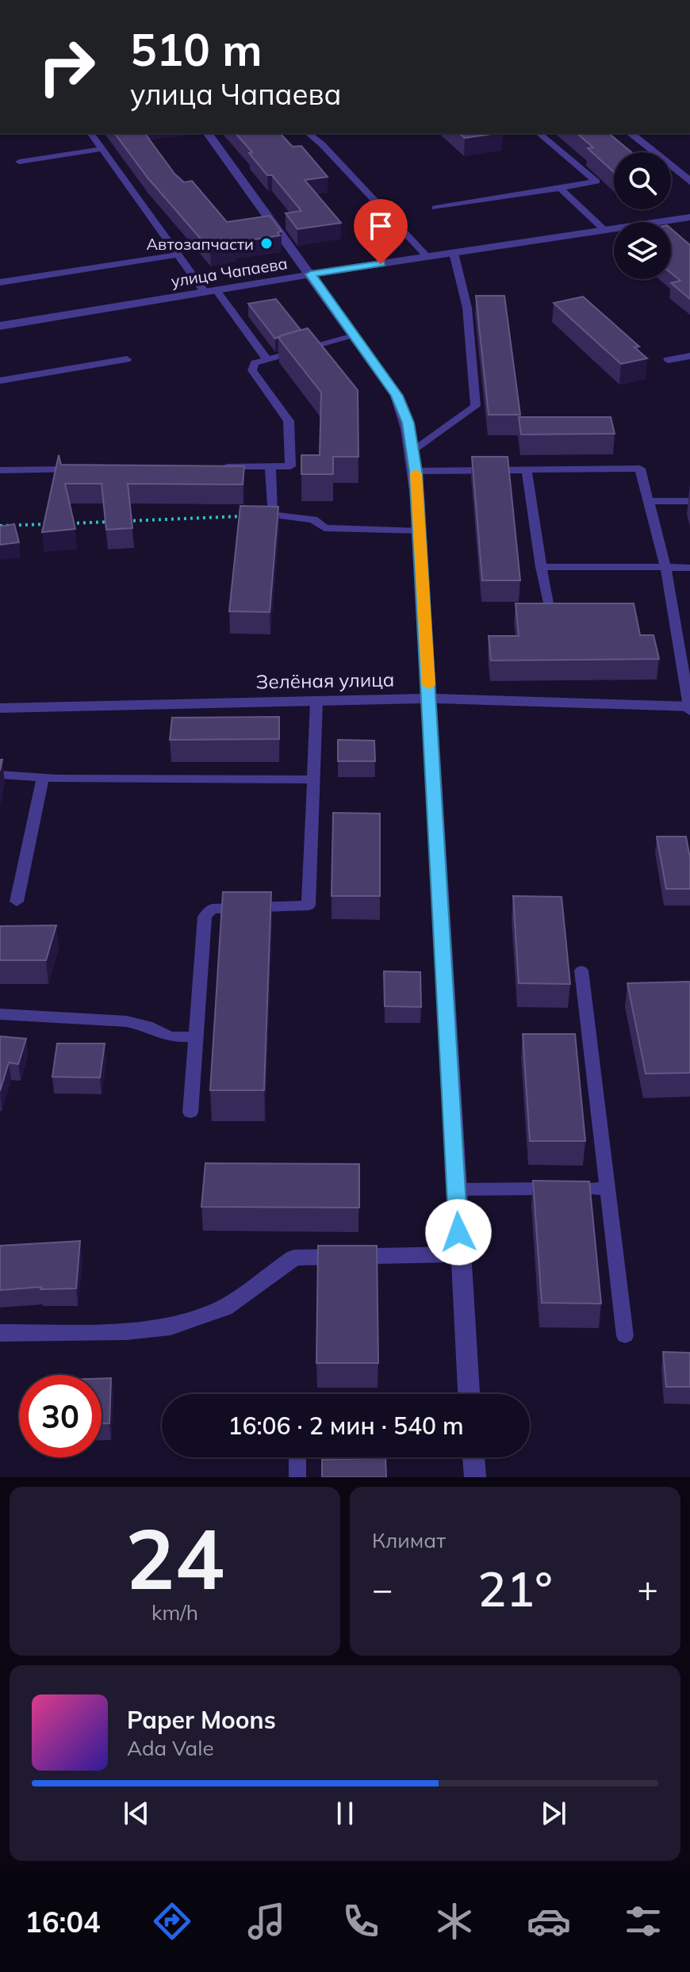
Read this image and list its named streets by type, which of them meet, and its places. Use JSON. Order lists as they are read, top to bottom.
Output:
{
  "streets": {
    "street": ["улица Чапаева", "Зелёная улица"]
  },
  "places": ["Автозапчасти"],
  "page": {
    "turn": ["510 m", "улица Чапаева"],
    "limit": "30",
    "trip": "16:06 · 2 мин · 540 m",
    "tile": [
      ["24", "km/h"],
      "Климат"
    ],
    "heat": ["−", "21°", "+"],
    "song": ["Paper Moons", "Ada Vale"],
    "tabs": "16:04"
  }
}
